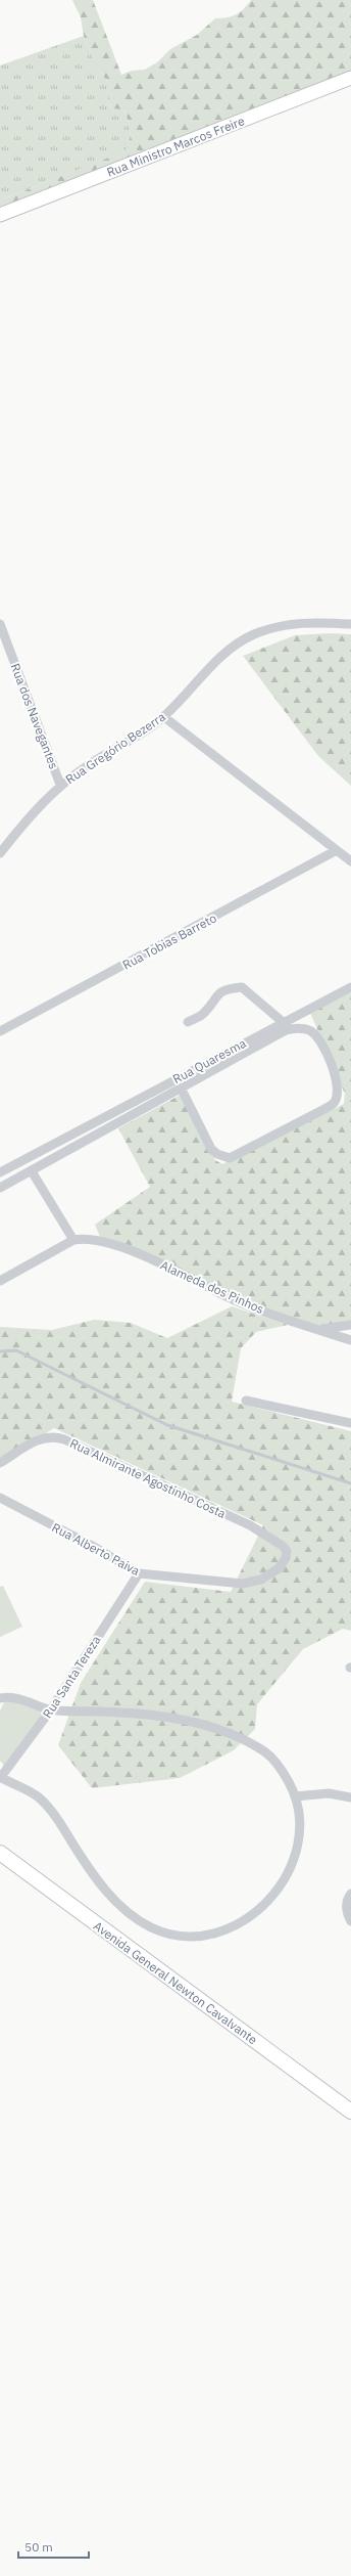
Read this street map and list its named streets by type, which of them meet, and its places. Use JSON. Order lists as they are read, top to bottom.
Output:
{
  "streets": {
    "main road": ["Rua Ministro Marcos Freire", "Avenida General Newton Cavalvante"],
    "street": [
      "Rua dos Navegantes",
      "Rua Gregório Bezerra",
      "Rua Tobias Barreto",
      "Rua Quaresma",
      "Alameda dos Pinhos",
      "Rua Almirante Agostinho Costa",
      "Rua Alberto Paiva",
      "Rua Santa Tereza"
    ]
  },
  "crossings": [
    ["Rua dos Navegantes", "Rua Gregório Bezerra"],
    ["Rua Almirante Agostinho Costa", "Rua Alberto Paiva"],
    ["Rua Alberto Paiva", "Rua Santa Tereza"]
  ],
  "scale_bar": "50 m"
}
